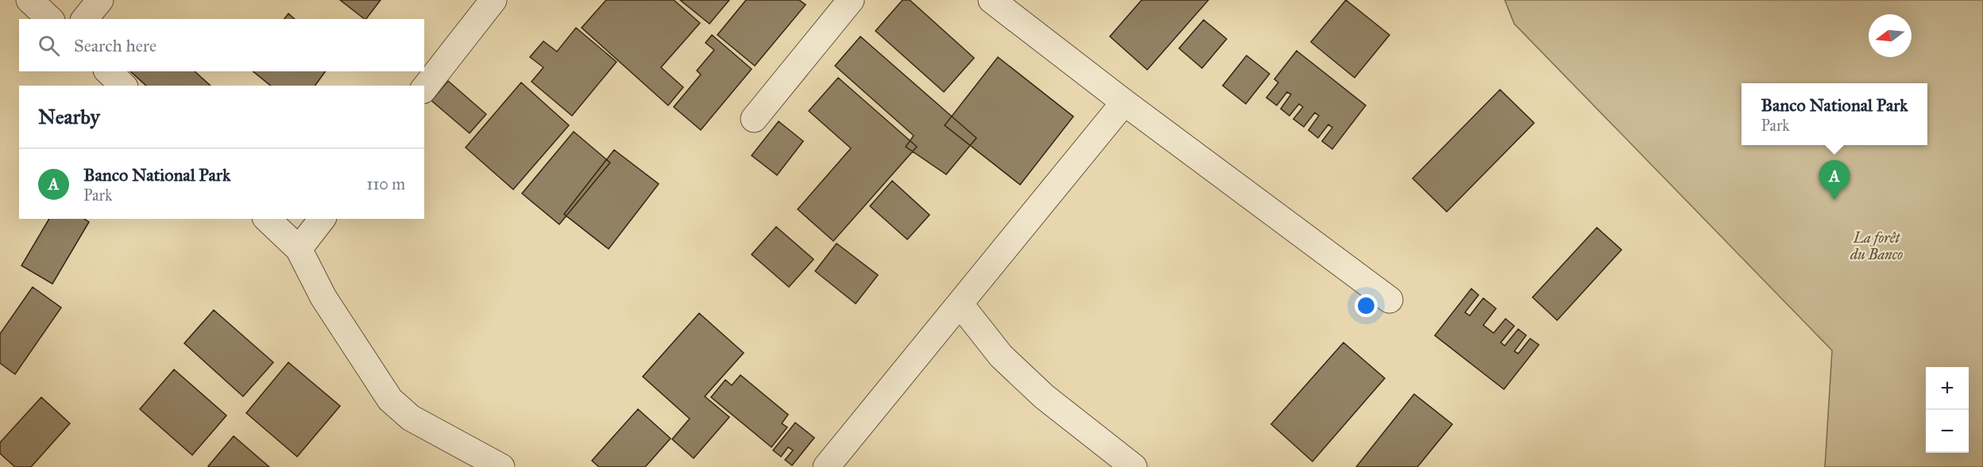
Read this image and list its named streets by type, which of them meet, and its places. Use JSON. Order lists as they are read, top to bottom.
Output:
{
  "parks": ["La forêt du Banco"],
  "north": "left",
  "page": {
    "search": "Search here",
    "popup": ["Banco National Park", "Park"],
    "heading": "Nearby",
    "list": [
      {
        "mark": "A",
        "name": "Banco National Park",
        "note": "Park",
        "value": "110 m"
      }
    ],
    "pins": "A",
    "map_buttons": ["+", "−"]
  }
}
